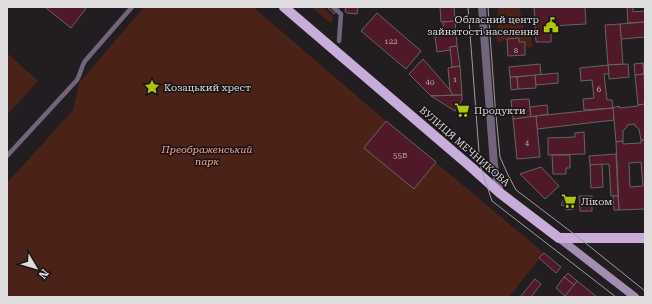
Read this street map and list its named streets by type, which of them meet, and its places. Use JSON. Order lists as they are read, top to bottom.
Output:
{
  "streets": {
    "main road": ["ВУЛИЦЯ МЕЧНИКОВА"]
  },
  "parks": ["Преображенський парк"],
  "places": {
    "public building": ["Обласний центр зайнятості населення"],
    "place": ["Козацький хрест"],
    "supermarket": ["Продукти", "Ліком"]
  },
  "house_numbers": [
    "122",
    "8",
    "1",
    "40",
    "6",
    "4",
    "55Б"
  ],
  "north": "bottom right"
}
